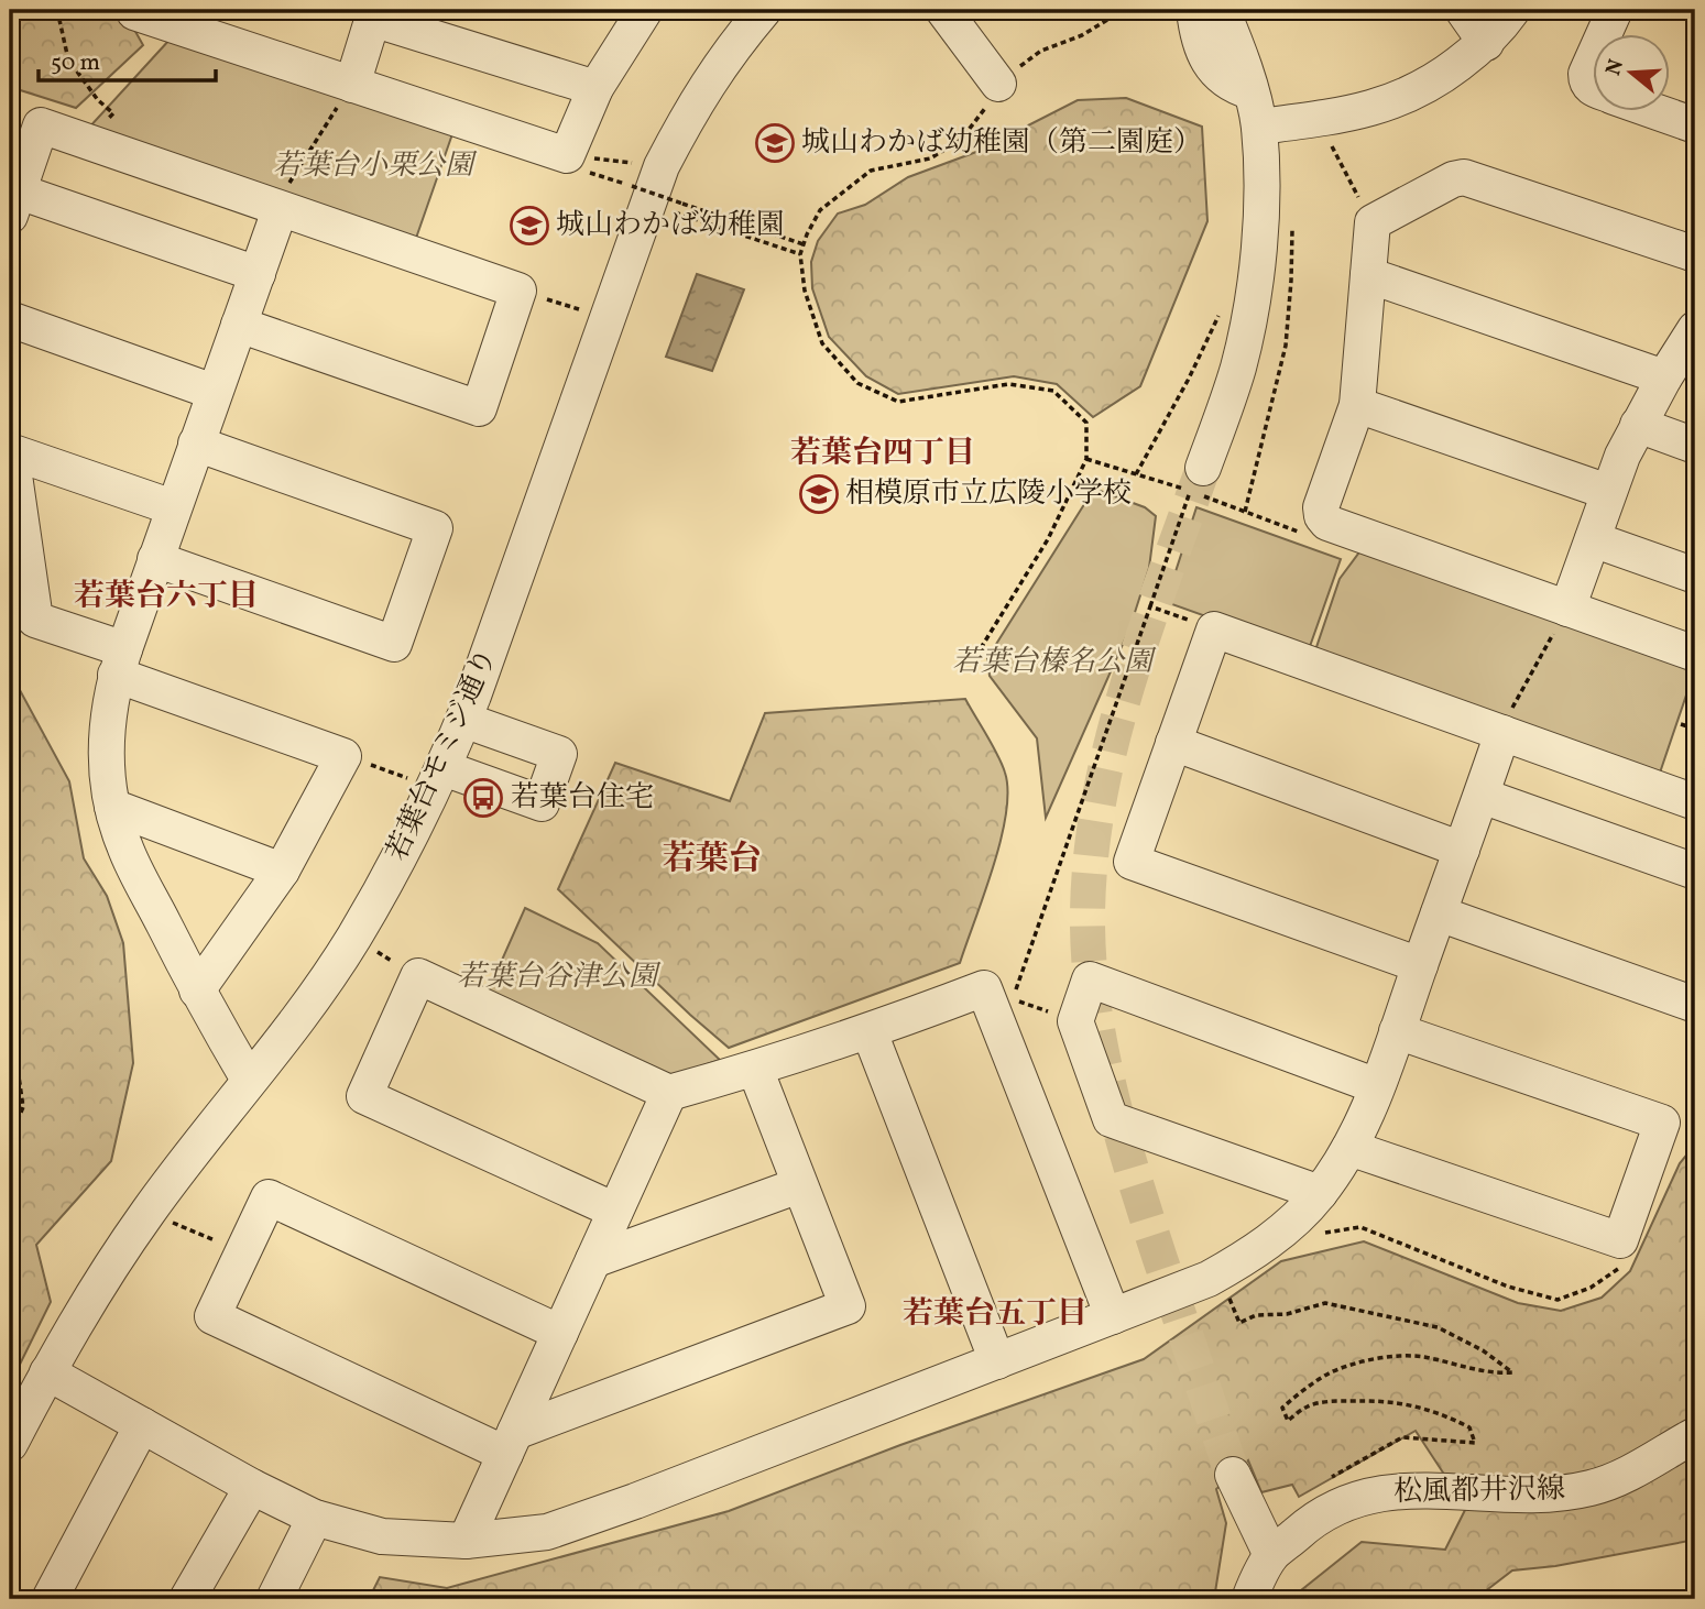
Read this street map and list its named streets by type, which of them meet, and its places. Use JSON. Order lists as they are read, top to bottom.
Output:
{
  "streets": {
    "street": ["若葉台モミジ通り", "松風都井沢線"]
  },
  "districts": [
    "若葉台四丁目",
    "若葉台六丁目",
    "若葉台",
    "若葉台五丁目"
  ],
  "parks": ["若葉台小栗公園", "若葉台榛名公園", "若葉台谷津公園"],
  "places": {
    "school or university": ["城山わかば幼稚園（第二園庭）", "城山わかば幼稚園", "相模原市立広陵小学校"],
    "bus stop": ["若葉台住宅"]
  },
  "scale_bar": "50 m",
  "north": "left"
}
